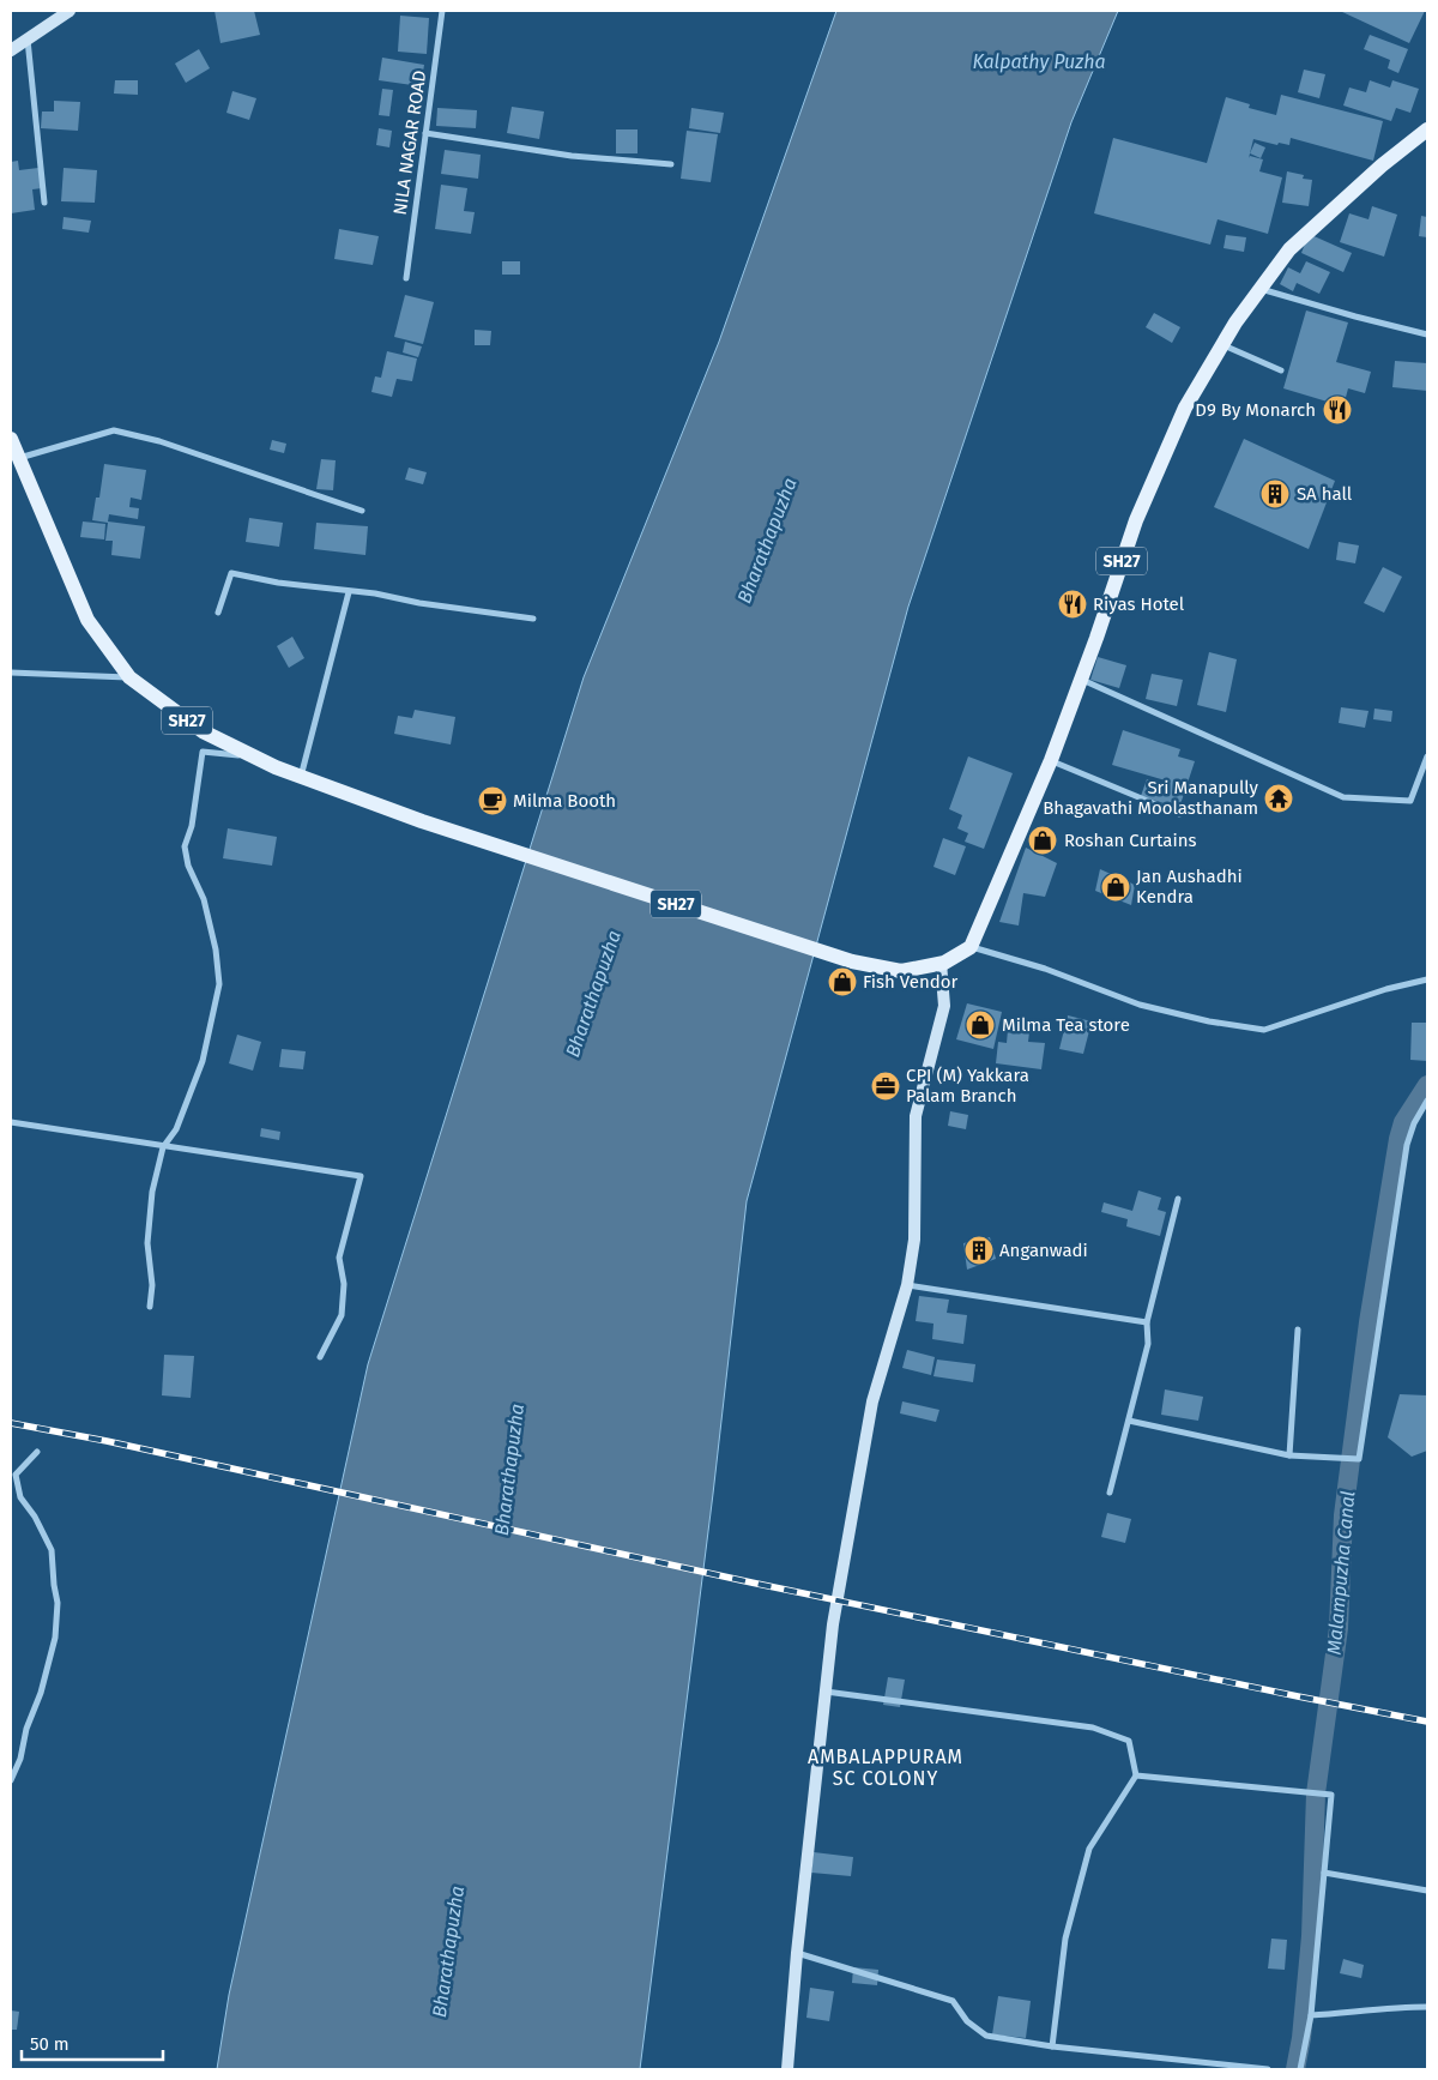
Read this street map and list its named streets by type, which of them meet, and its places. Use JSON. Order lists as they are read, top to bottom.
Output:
{
  "streets": {
    "main road": ["SH27"],
    "street": ["NILA NAGAR ROAD"]
  },
  "districts": ["AMBALAPPURAM SC COLONY"],
  "water": ["Kalpathy Puzha", "Bharathapuzha", "Malampuzha Canal"],
  "places": {
    "restaurant": ["D9 By Monarch", "Riyas Hotel"],
    "building": ["SA hall", "Anganwadi"],
    "temple": ["Sri Manapully Bhagavathi Moolasthanam"],
    "cafe": ["Milma Booth"],
    "shop": [
      "Roshan Curtains",
      "Jan Aushadhi Kendra",
      "Fish Vendor",
      "Milma Tea store"
    ],
    "office": ["CPI (M) Yakkara Palam Branch"]
  },
  "scale_bar": "50 m"
}
